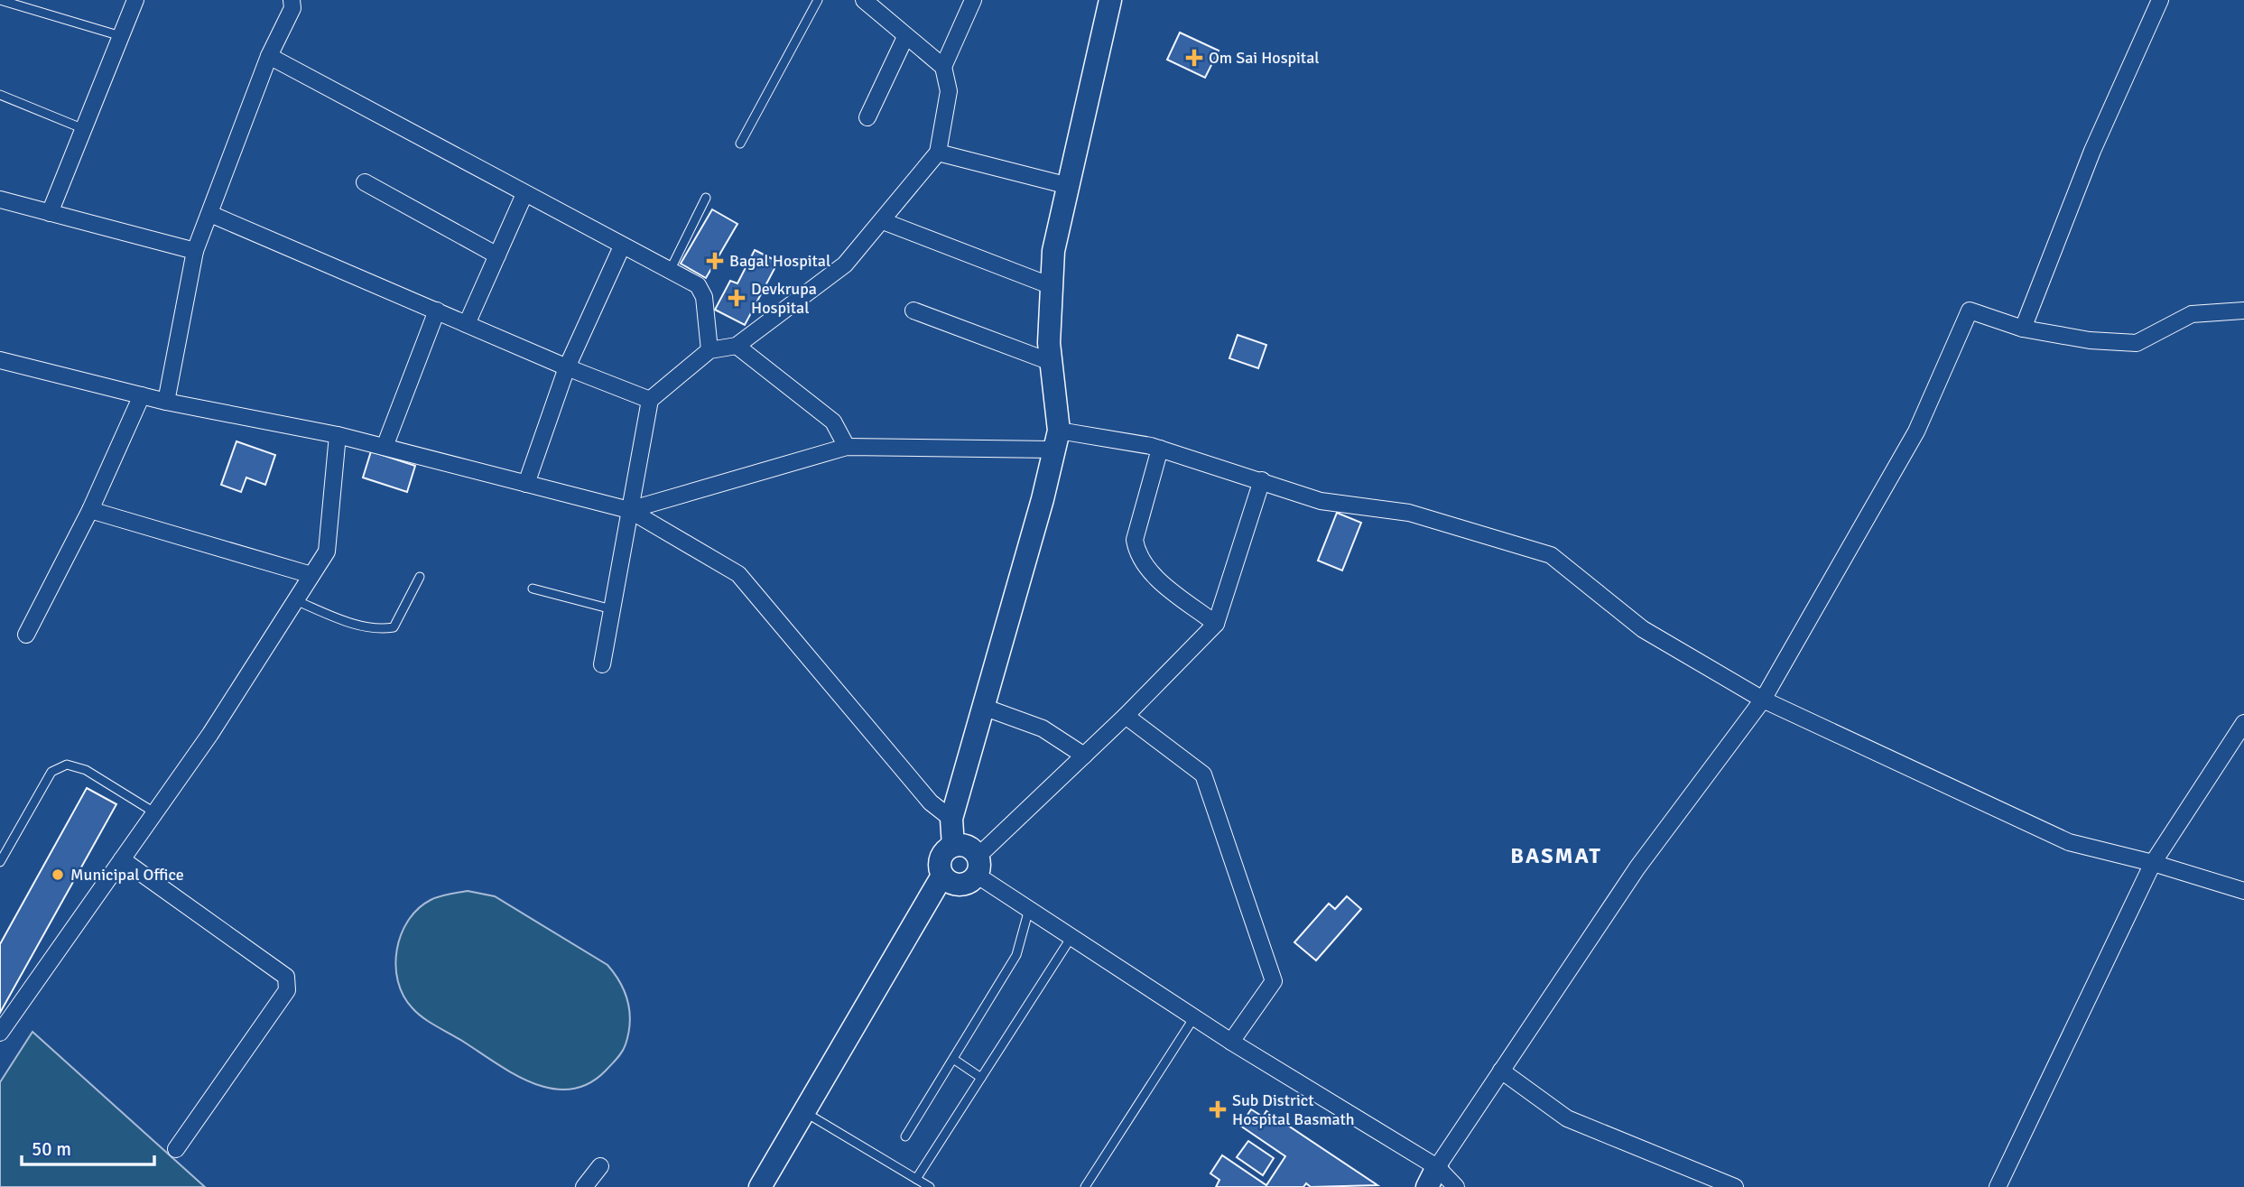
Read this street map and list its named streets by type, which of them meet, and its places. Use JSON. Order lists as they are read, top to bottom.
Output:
{
  "districts": ["BASMAT"],
  "places": {
    "health": [
      "Om Sai Hospital",
      "Bagal Hospital",
      "Devkrupa Hospital",
      "Sub District Hospital Basmath"
    ],
    "other": ["Municipal Office"]
  },
  "scale_bar": "50 m"
}
